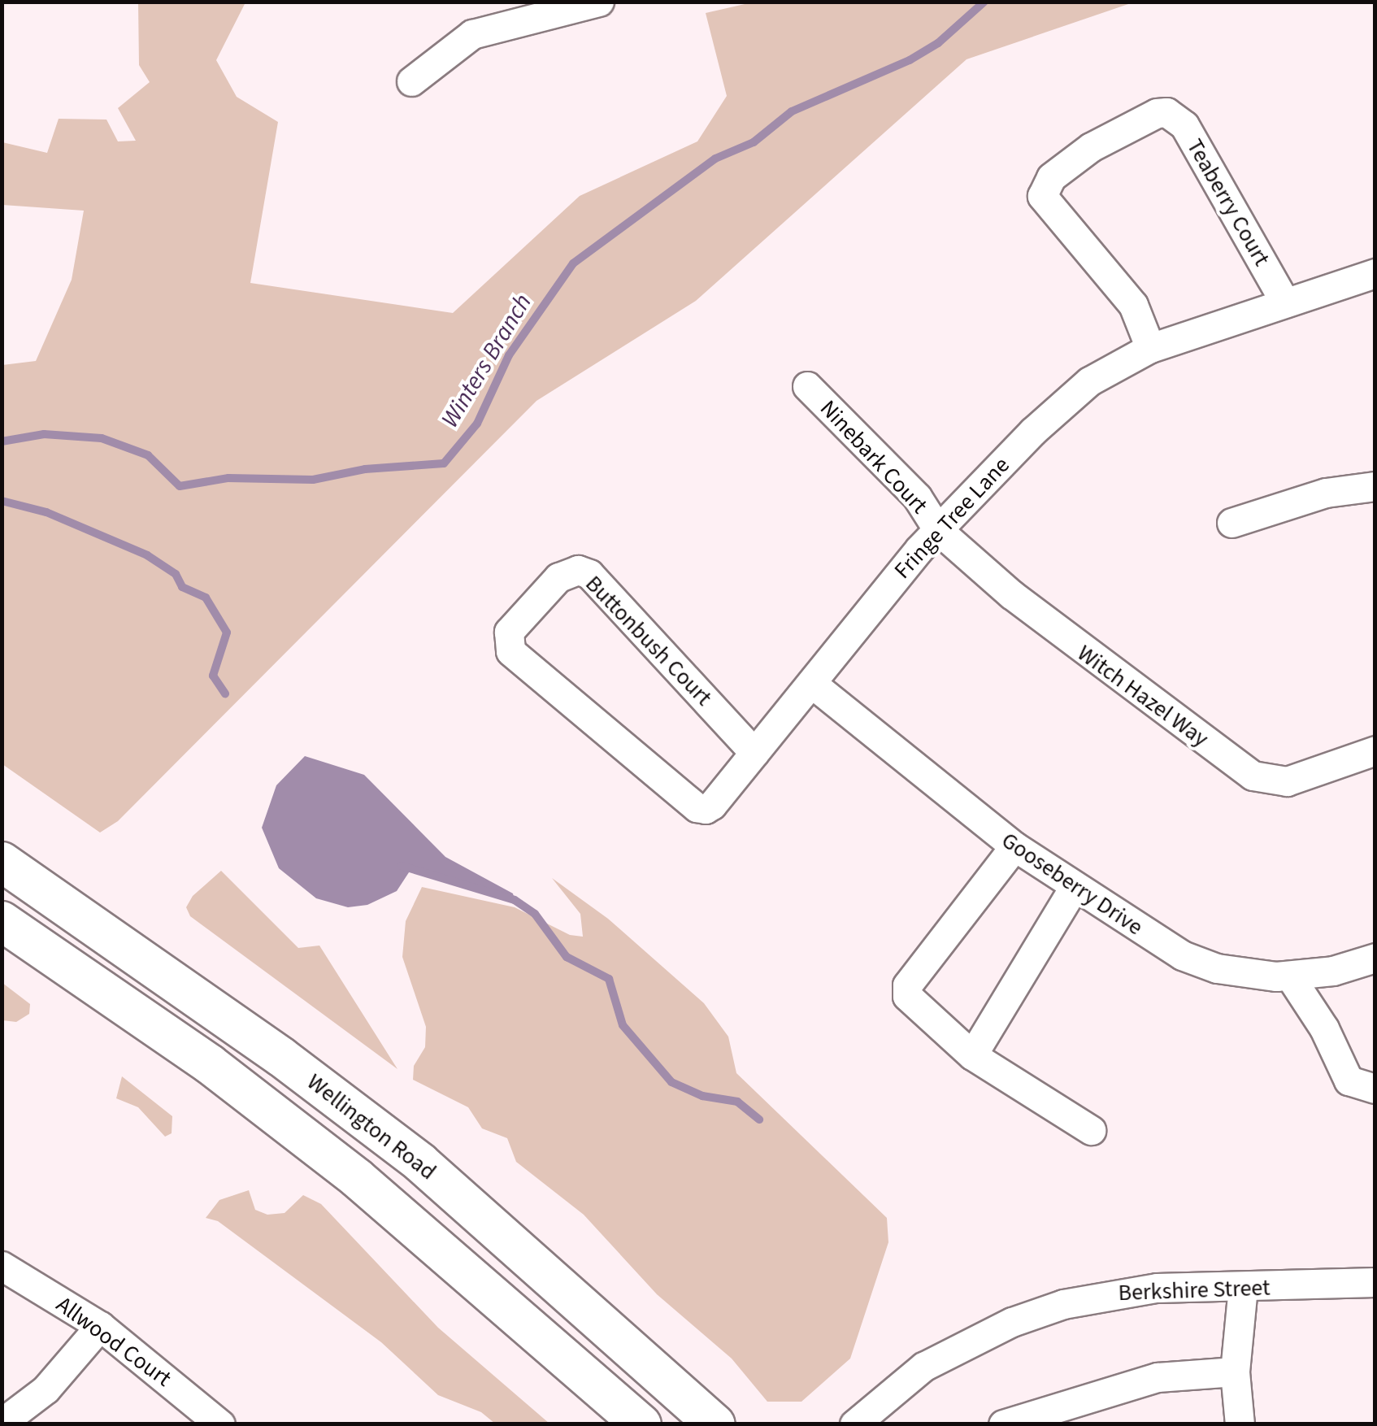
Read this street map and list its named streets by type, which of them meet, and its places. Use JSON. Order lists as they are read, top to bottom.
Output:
{
  "streets": {
    "main road": ["Wellington Road"],
    "street": [
      "Teaberry Court",
      "Ninebark Court",
      "Fringe Tree Lane",
      "Buttonbush Court",
      "Witch Hazel Way",
      "Gooseberry Drive",
      "Berkshire Street",
      "Allwood Court"
    ]
  },
  "crossings": [
    ["Teaberry Court", "Fringe Tree Lane"],
    ["Ninebark Court", "Fringe Tree Lane"],
    ["Ninebark Court", "Witch Hazel Way"],
    ["Fringe Tree Lane", "Buttonbush Court"],
    ["Fringe Tree Lane", "Witch Hazel Way"],
    ["Fringe Tree Lane", "Gooseberry Drive"]
  ],
  "water": ["Winters Branch"]
}
